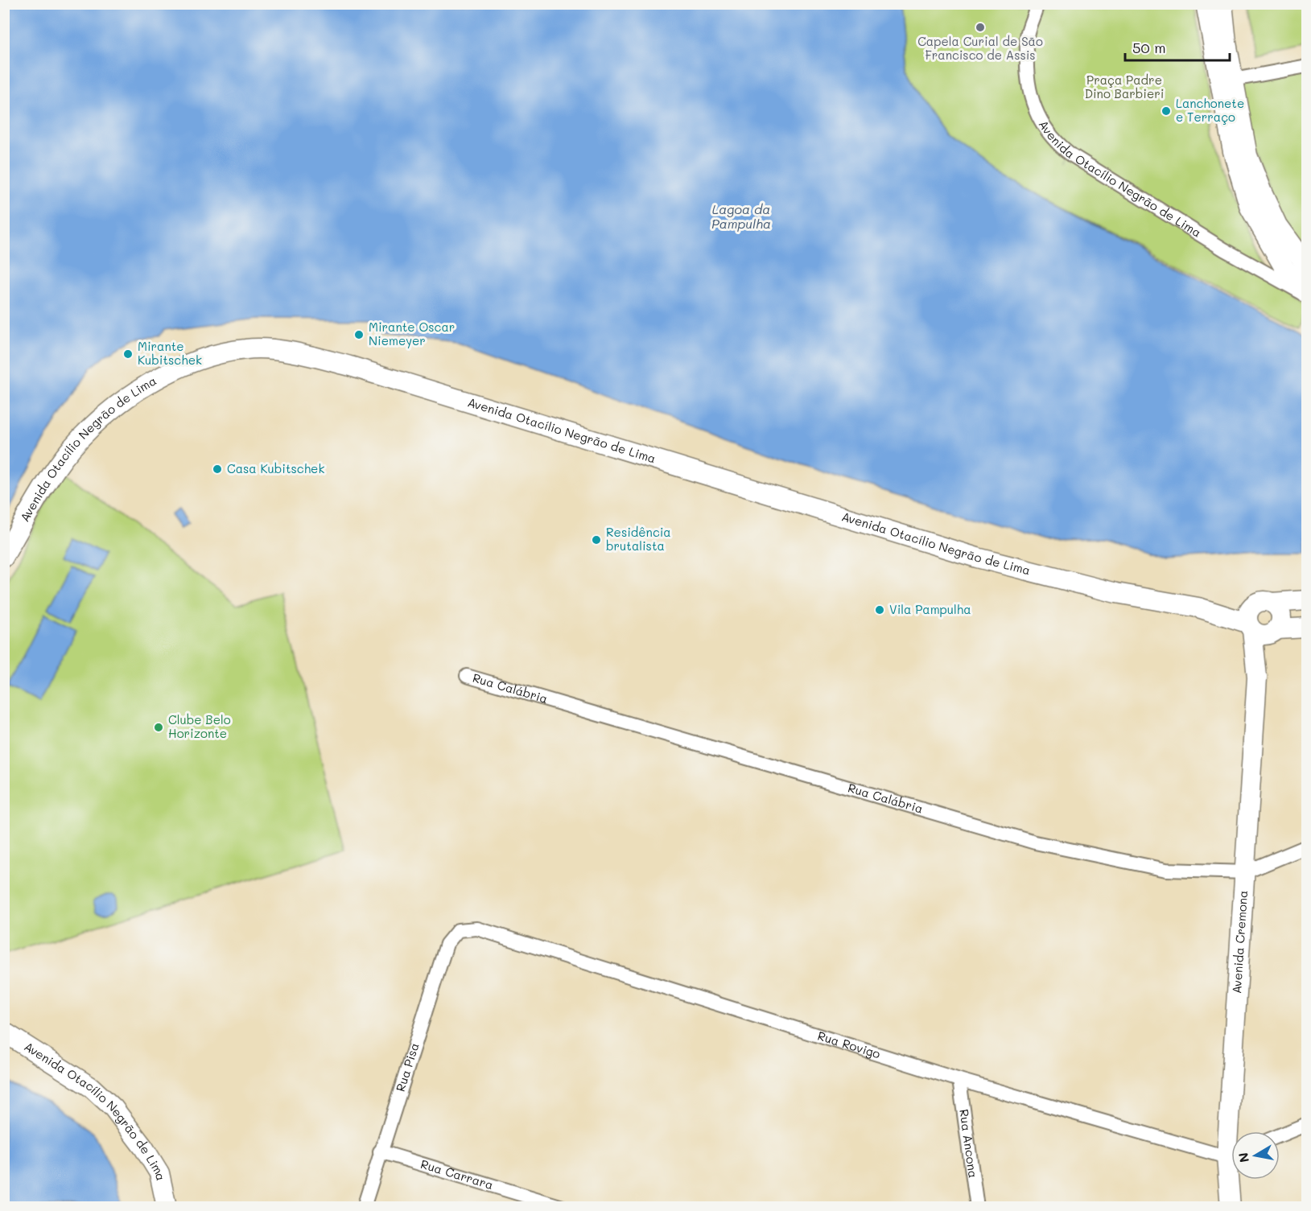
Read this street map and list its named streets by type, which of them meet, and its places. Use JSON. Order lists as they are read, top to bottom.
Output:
{
  "streets": {
    "street": [
      "Avenida Otacílio Negrão de Lima",
      "Rua Calábria",
      "Avenida Cremona",
      "Rua Rovigo",
      "Rua Pisa",
      "Rua Ancona",
      "Rua Carrara"
    ]
  },
  "crossings": [
    ["Avenida Otacílio Negrão de Lima", "Avenida Cremona"],
    ["Rua Calábria", "Avenida Cremona"],
    ["Rua Rovigo", "Rua Pisa"],
    ["Rua Rovigo", "Rua Ancona"],
    ["Rua Pisa", "Rua Carrara"]
  ],
  "water": ["Lagoa da Pampulha"],
  "parks": ["Praça Padre Dino Barbieri"],
  "places": [
    "Capela Curial de São Francisco de Assis",
    "Lanchonete e Terraço",
    "Mirante Oscar Niemeyer",
    "Mirante Kubitschek",
    "Casa Kubitschek",
    "Residência brutalista",
    "Vila Pampulha",
    "Clube Belo Horizonte"
  ],
  "scale_bar": "50 m",
  "north": "left"
}
